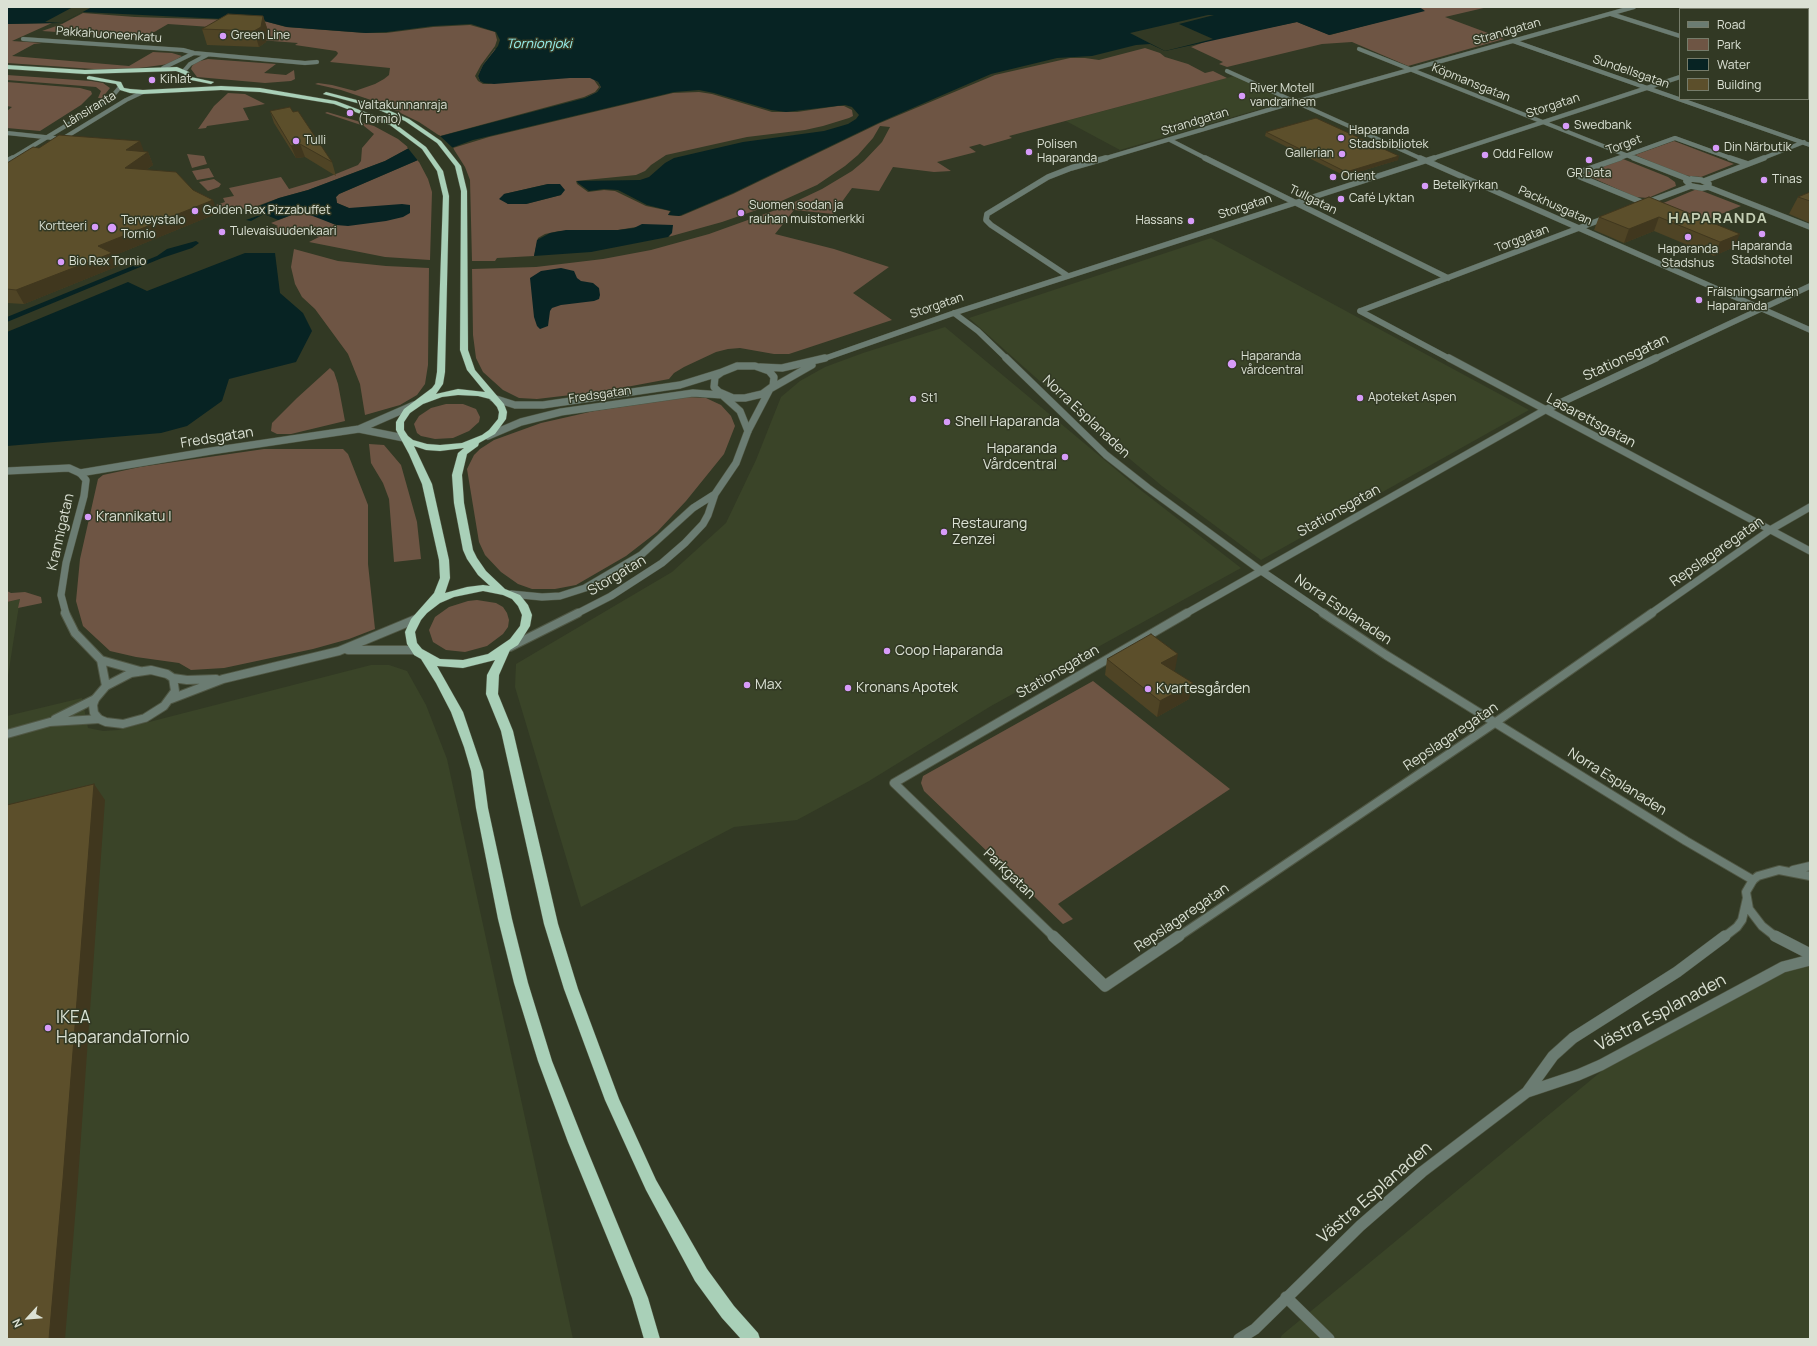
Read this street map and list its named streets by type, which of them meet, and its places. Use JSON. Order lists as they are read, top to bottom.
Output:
{
  "streets": {
    "street": [
      "Strandgatan",
      "Pakkahuoneenkatu",
      "Sundellsgatan",
      "Köpmansgatan",
      "Storgatan",
      "Länsiranta",
      "Torget",
      "Tullgatan",
      "Packhusgatan",
      "Torggatan",
      "Stationsgatan",
      "Fredsgatan",
      "Norra Esplanaden",
      "Lasarettsgatan",
      "Krannigatan",
      "Repslagaregatan",
      "Parkgatan",
      "Västra Esplanaden"
    ]
  },
  "crossings": [
    ["Strandgatan", "Sundellsgatan"],
    ["Strandgatan", "Köpmansgatan"],
    ["Strandgatan", "Storgatan"],
    ["Strandgatan", "Tullgatan"],
    ["Strandgatan", "Packhusgatan"],
    ["Sundellsgatan", "Storgatan"],
    ["Köpmansgatan", "Storgatan"],
    ["Köpmansgatan", "Torget"],
    ["Storgatan", "Tullgatan"],
    ["Storgatan", "Packhusgatan"],
    ["Storgatan", "Fredsgatan"],
    ["Storgatan", "Norra Esplanaden"],
    ["Tullgatan", "Torggatan"],
    ["Packhusgatan", "Torggatan"],
    ["Packhusgatan", "Stationsgatan"],
    ["Torggatan", "Lasarettsgatan"],
    ["Stationsgatan", "Norra Esplanaden"],
    ["Stationsgatan", "Lasarettsgatan"],
    ["Stationsgatan", "Parkgatan"],
    ["Fredsgatan", "Krannigatan"],
    ["Norra Esplanaden", "Repslagaregatan"],
    ["Norra Esplanaden", "Västra Esplanaden"],
    ["Lasarettsgatan", "Repslagaregatan"],
    ["Repslagaregatan", "Parkgatan"]
  ],
  "districts": ["HAPARANDA"],
  "water": ["Tornionjoki"],
  "places": [
    "Green Line",
    "Kihlat",
    "River Motell vandrarhem",
    "Valtakunnanraja (Tornio)",
    "Swedbank",
    "Haparanda Stadsbibliotek",
    "Tulli",
    "Din Närbutik",
    "Polisen Haparanda",
    "Gallerian",
    "Odd Fellow",
    "GR Data",
    "Orient",
    "Tinas",
    "Betelkyrkan",
    "Café Lyktan",
    "Golden Rax Pizzabuffet",
    "Suomen sodan ja rauhan muistomerkki",
    "Hassans",
    "Kortteeri",
    "Terveystalo Tornio",
    "Tulevaisuudenkaari",
    "Haparanda Stadshotel",
    "Haparanda Stadshus",
    "Bio Rex Tornio",
    "Frälsningsarmén Haparanda",
    "Haparanda vårdcentral",
    "Apoteket Aspen",
    "St1",
    "Shell Haparanda",
    "Haparanda Vårdcentral",
    "Krannikatu I",
    "Restaurang Zenzei",
    "Coop Haparanda",
    "Max",
    "Kronans Apotek",
    "Kvartesgården",
    "IKEA HaparandaTornio"
  ],
  "legend": [
    "Road",
    "Park",
    "Water",
    "Building"
  ],
  "north": "bottom left"
}
